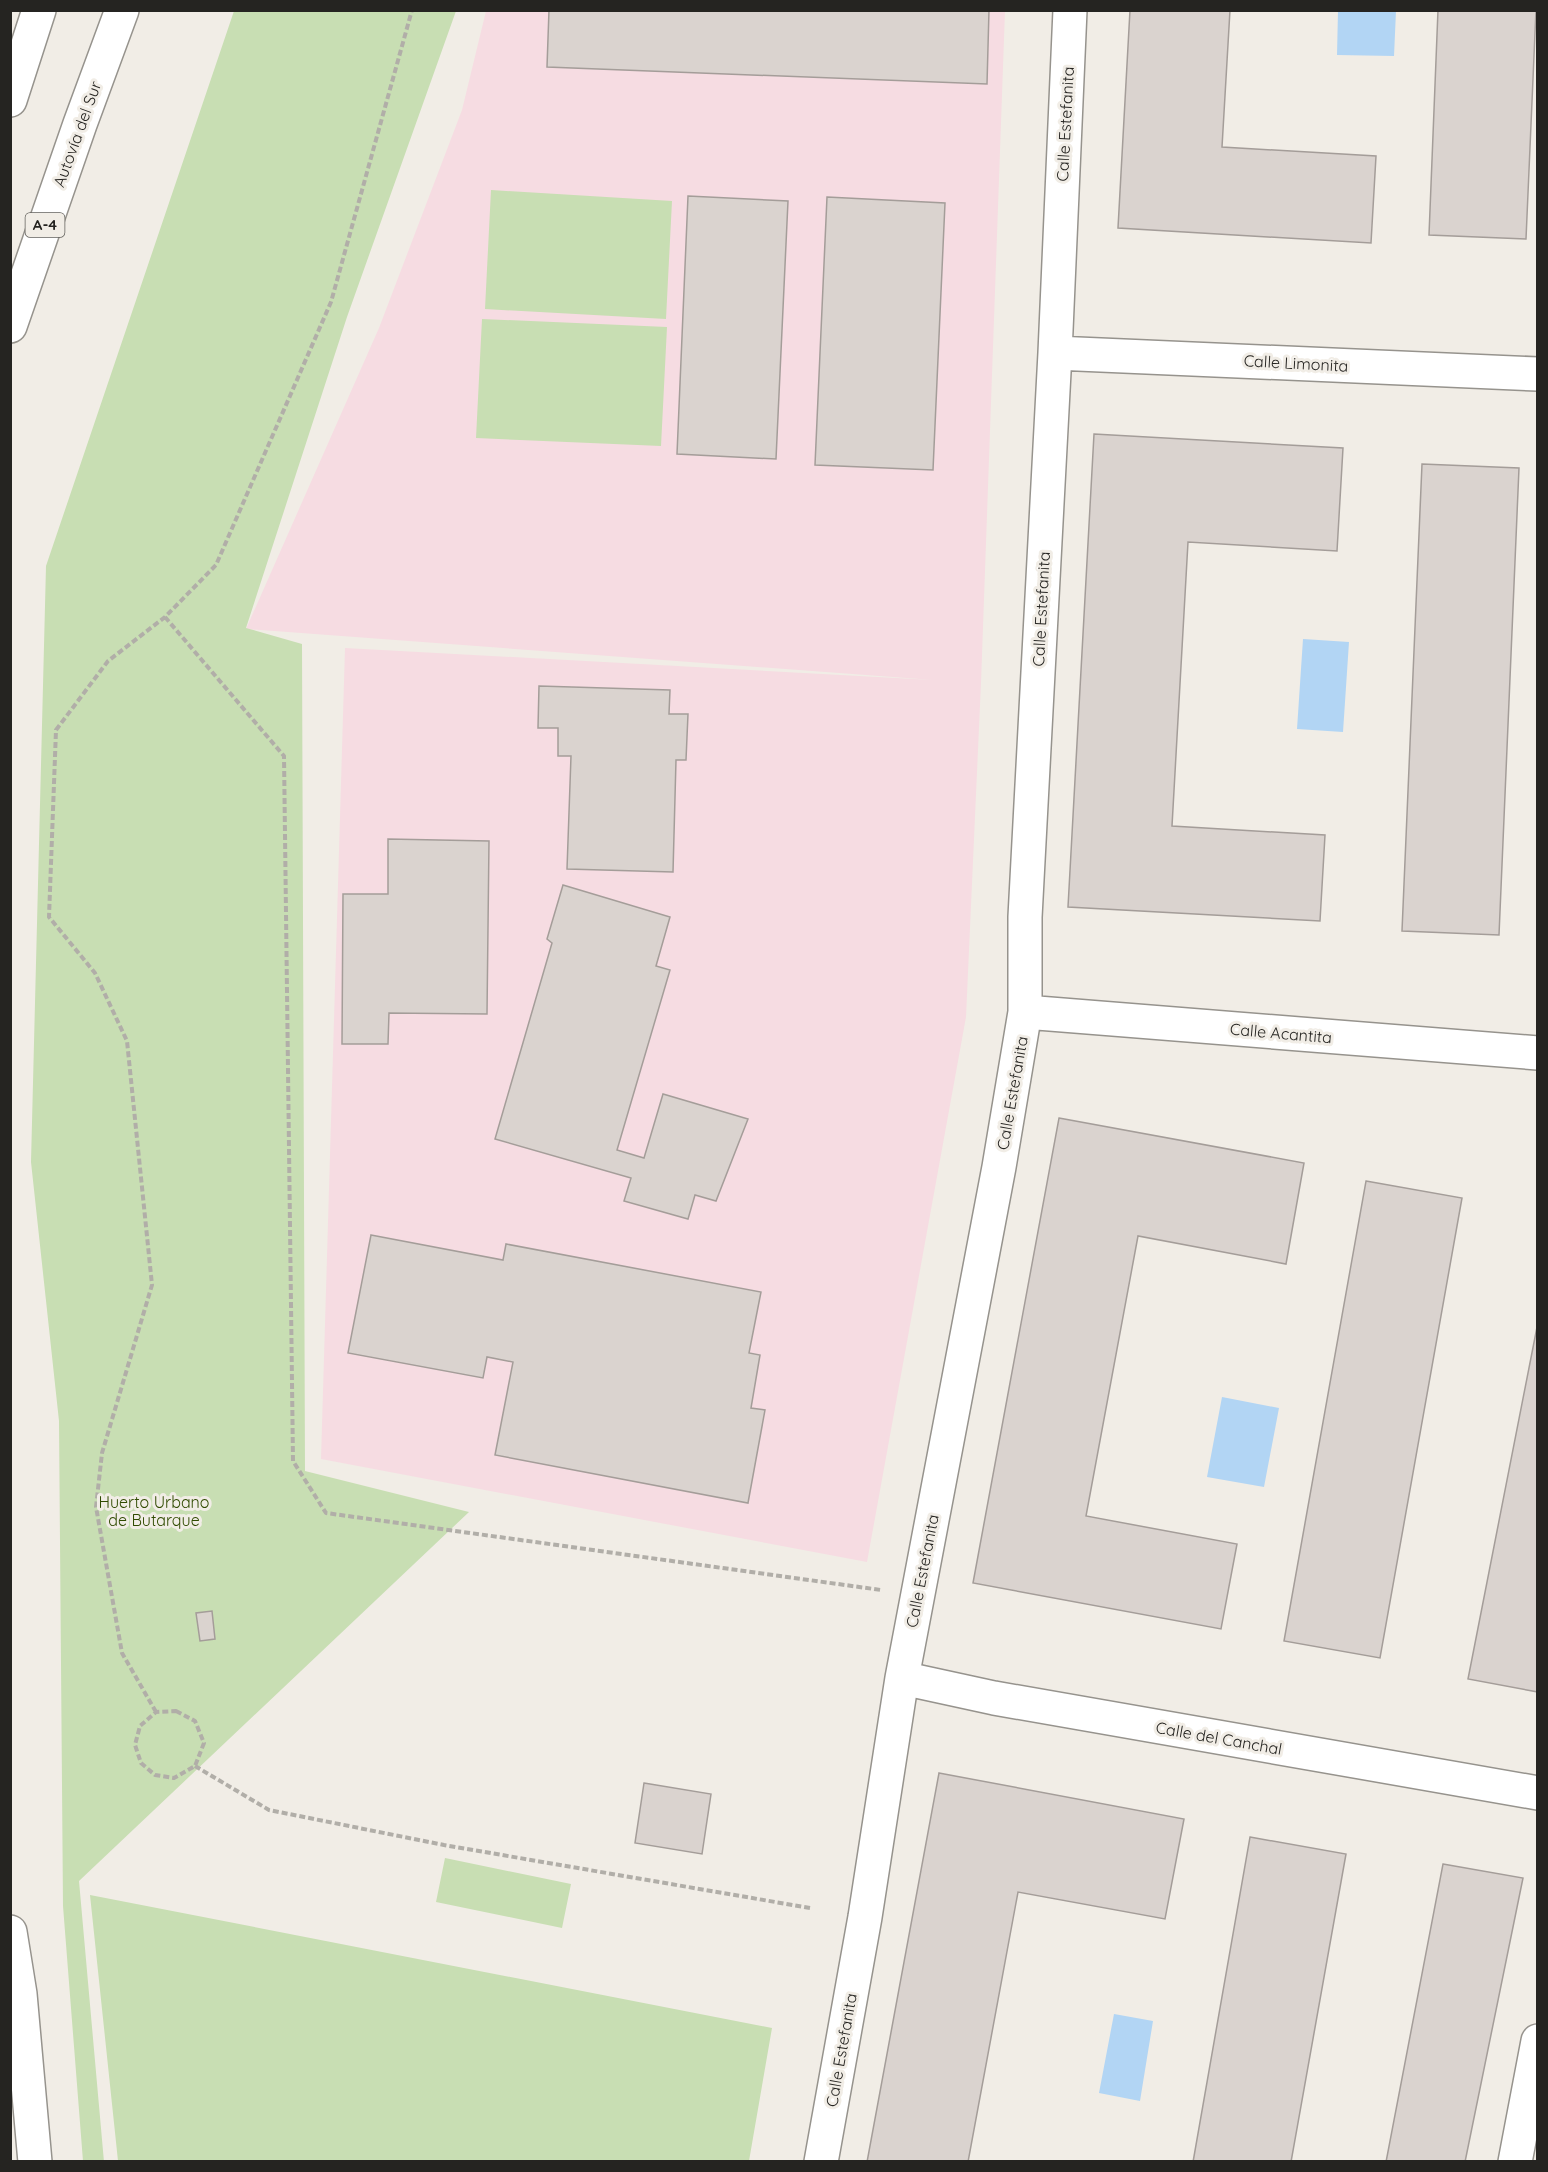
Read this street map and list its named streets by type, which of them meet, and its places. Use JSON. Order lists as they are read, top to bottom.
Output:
{
  "streets": {
    "main road": [
      "Calle Estefanita",
      "Autovía del Sur",
      "A-4",
      "Calle Limonita",
      "Calle Acantita",
      "Calle del Canchal"
    ]
  },
  "crossings": [
    ["Calle Estefanita", "Calle Limonita"],
    ["Calle Estefanita", "Calle Acantita"],
    ["Calle Estefanita", "Calle del Canchal"]
  ],
  "parks": ["Huerto Urbano de Butarque"]
}
